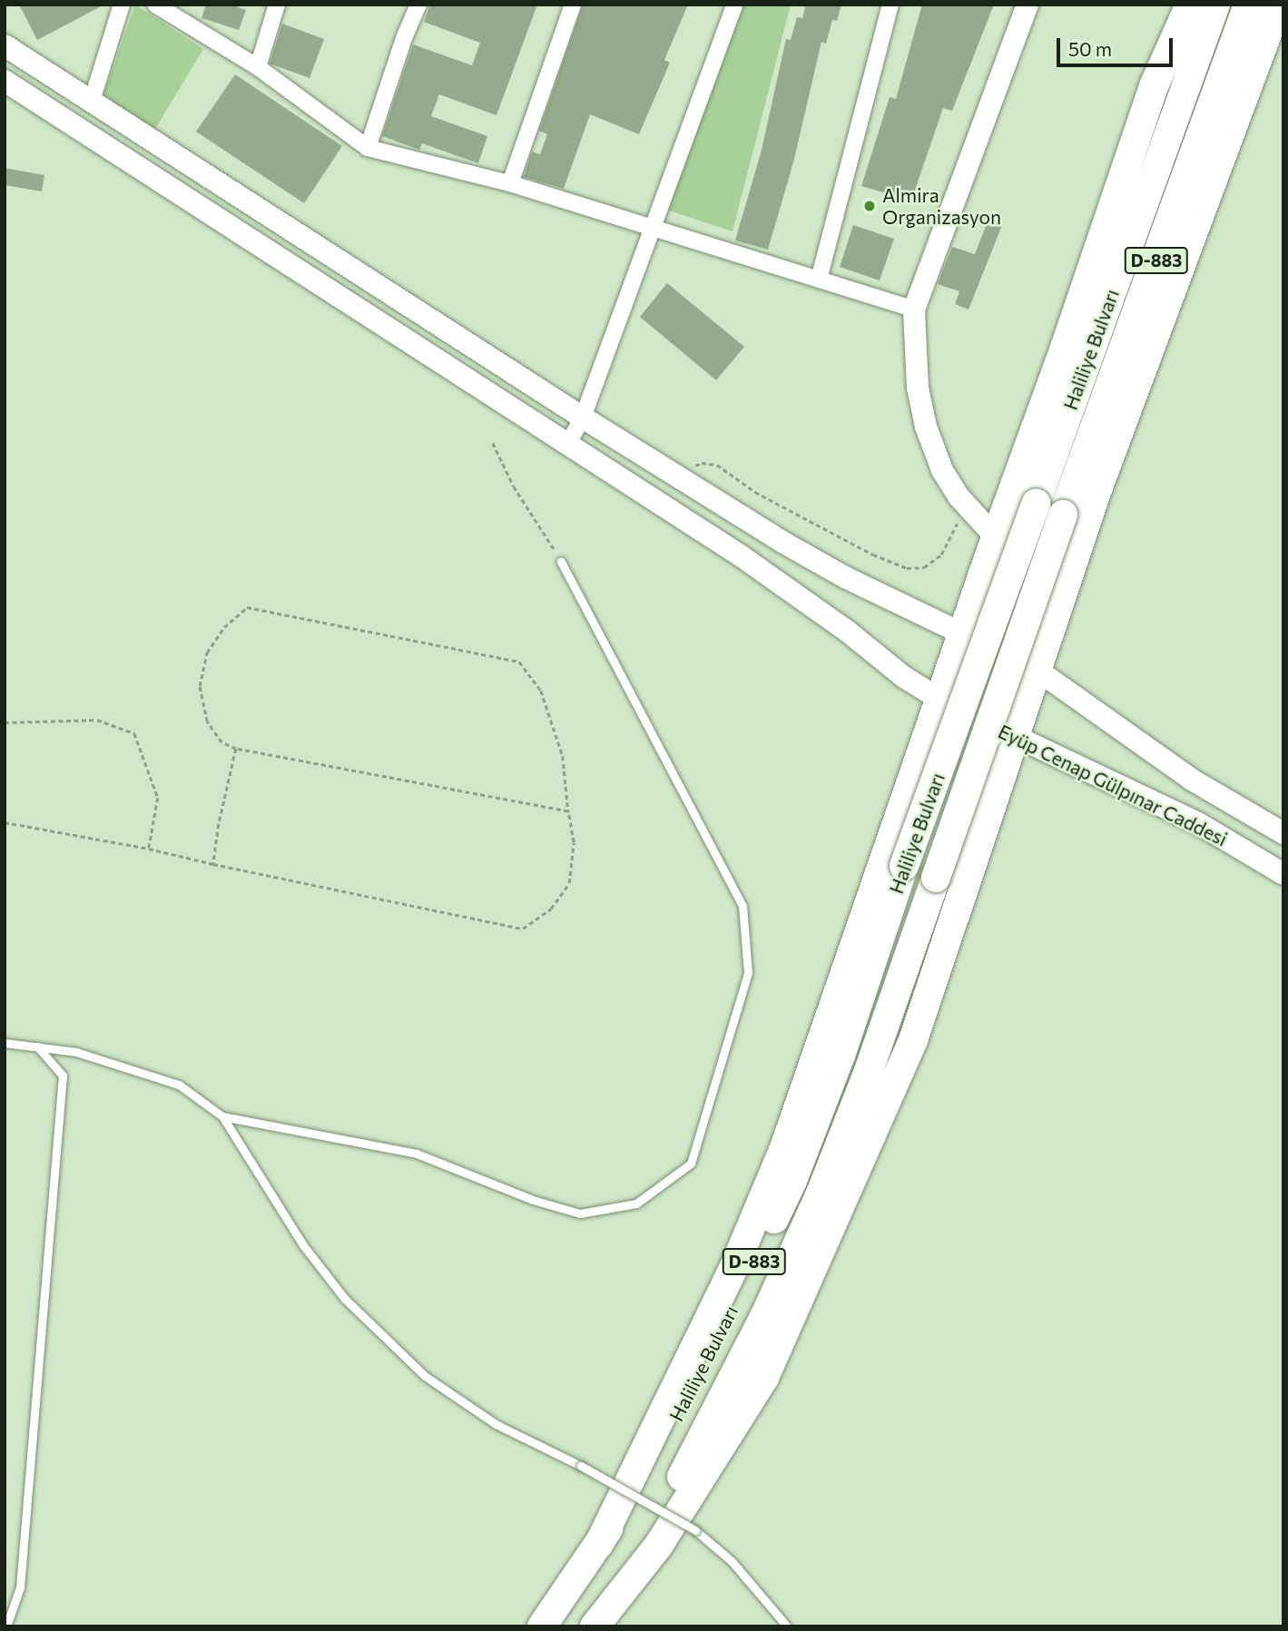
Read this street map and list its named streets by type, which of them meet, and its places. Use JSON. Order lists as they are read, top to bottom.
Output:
{
  "streets": {
    "highway": ["D-883", "Haliliye Bulvarı"],
    "main road": ["Eyüp Cenap Gülpınar Caddesi"]
  },
  "places": ["Almira Organizasyon"],
  "scale_bar": "50 m"
}
